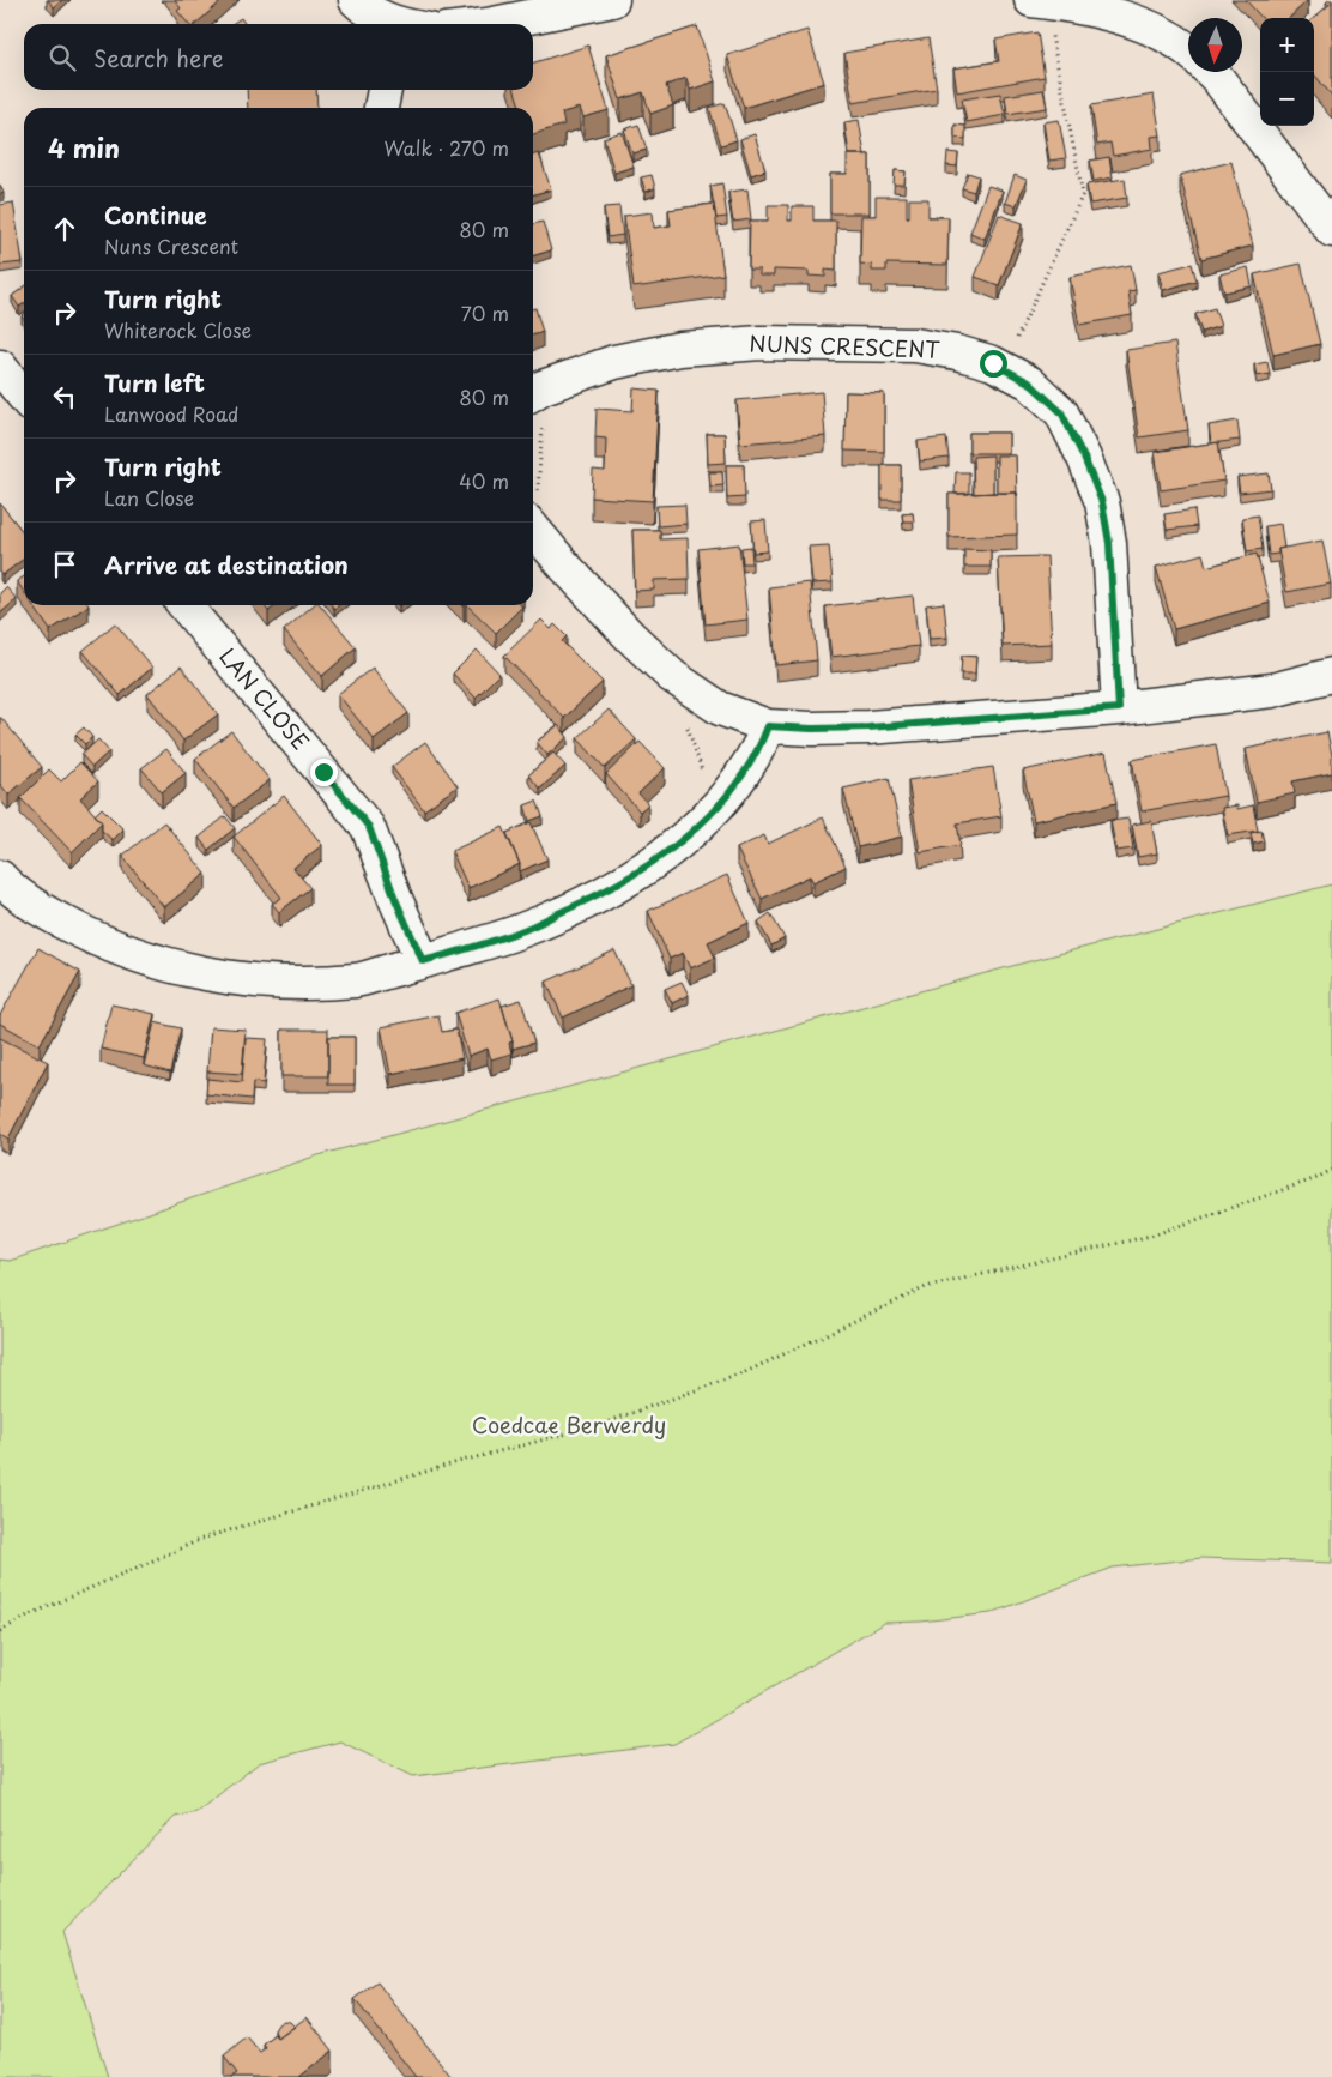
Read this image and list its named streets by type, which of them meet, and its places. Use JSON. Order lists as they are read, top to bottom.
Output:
{
  "streets": {
    "street": ["NUNS CRESCENT", "LAN CLOSE"]
  },
  "parks": ["Coedcae Berwerdy"],
  "north": "bottom",
  "page": {
    "map_buttons": ["+", "−"],
    "search": "Search here",
    "heading": ["4 min", "Walk · 270 m"],
    "list": [
      ["Continue", "Nuns Crescent", "80 m"],
      ["Turn right", "Whiterock Close", "70 m"],
      ["Turn left", "Lanwood Road", "80 m"],
      ["Turn right", "Lan Close", "40 m"],
      "Arrive at destination"
    ]
  }
}
